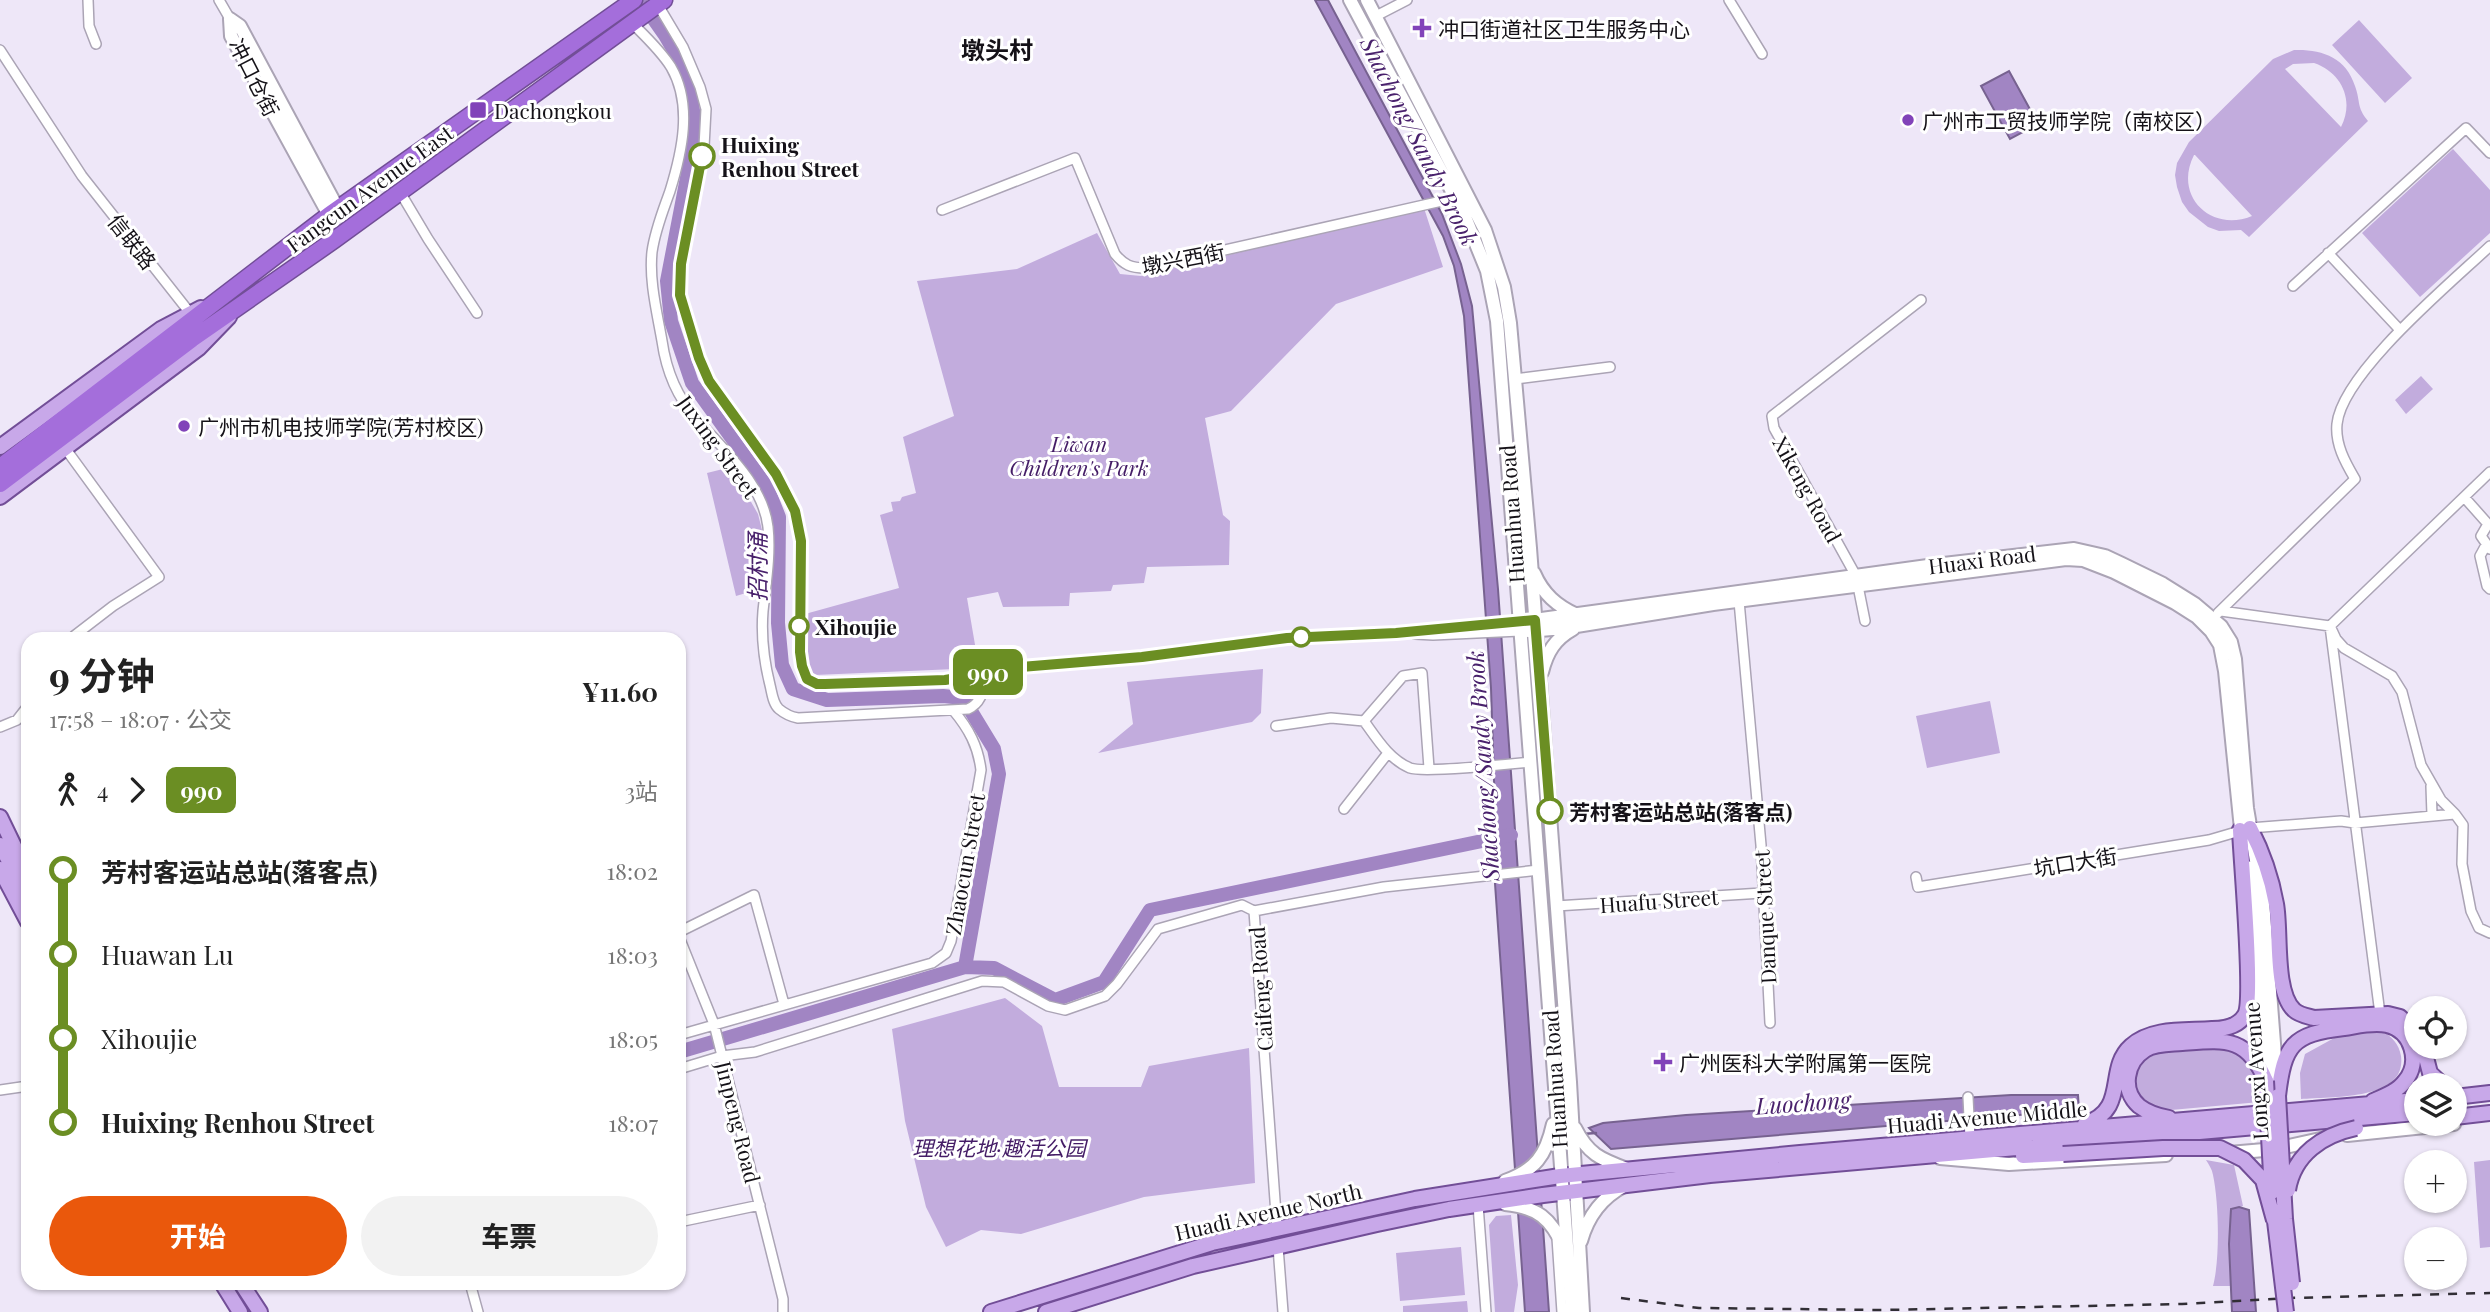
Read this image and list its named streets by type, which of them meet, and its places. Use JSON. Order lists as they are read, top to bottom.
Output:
{
  "streets": {
    "highway": ["Fangcun Avenue East"],
    "main road": ["Longxi Avenue", "Huadi Avenue Middle", "Huadi Avenue North"],
    "street": [
      "冲口仓街",
      "信联路",
      "墩兴西街",
      "Juxing Street",
      "Xikeng Road",
      "Huanhua Road",
      "Huaxi Road",
      "坑口大街",
      "Zhaocun Street",
      "Huafu Street",
      "Danque Street",
      "Caifeng Road",
      "Jinpeng Road"
    ]
  },
  "crossings": [
    ["冲口仓街", "Fangcun Avenue East"],
    ["Fangcun Avenue East", "信联路"],
    ["Fangcun Avenue East", "Juxing Street"],
    ["墩兴西街", "Huanhua Road"],
    ["Juxing Street", "Zhaocun Street"],
    ["Xikeng Road", "Huaxi Road"],
    ["Huanhua Road", "Huaxi Road"],
    ["Huanhua Road", "Huafu Street"],
    ["Huanhua Road", "Caifeng Road"],
    ["Huanhua Road", "Huadi Avenue Middle"],
    ["Huanhua Road", "Huadi Avenue North"],
    ["Huaxi Road", "坑口大街"],
    ["Huaxi Road", "Danque Street"],
    ["Huaxi Road", "Longxi Avenue"],
    ["坑口大街", "Longxi Avenue"],
    ["Zhaocun Street", "Jinpeng Road"],
    ["Huafu Street", "Danque Street"],
    ["Caifeng Road", "Huadi Avenue North"],
    ["Huadi Avenue Middle", "Huadi Avenue North"]
  ],
  "districts": ["墩头村"],
  "water": ["Shachong/Sandy Brook", "招村涌", "Luochong"],
  "parks": ["Liwan Children's Park", "理想花地·趣活公园"],
  "places": {
    "health": ["冲口街道社区卫生服务中心", "广州医科大学附属第一医院"],
    "transit": ["Dachongkou"],
    "other": [
      "广州市工贸技师学院（南校区）",
      "Huixing Renhou Street",
      "广州市机电技师学院(芳村校区)",
      "Xihoujie",
      "芳村客运站总站(落客点)"
    ]
  },
  "lines": ["bus line 990"],
  "page": {
    "on_map": "990",
    "heading": ["9 分钟", "17:58 – 18:07 · 公交", "¥11.60"],
    "legs": ["4", "990", "3站"],
    "list": [
      {
        "name": "芳村客运站总站(落客点)",
        "value": "18:02"
      },
      {
        "name": "Huawan Lu",
        "value": "18:03"
      },
      {
        "name": "Xihoujie",
        "value": "18:05"
      },
      {
        "name": "Huixing Renhou Street",
        "value": "18:07"
      }
    ],
    "map_buttons": ["+", "−"],
    "buttons": ["开始", "车票"]
  }
}
